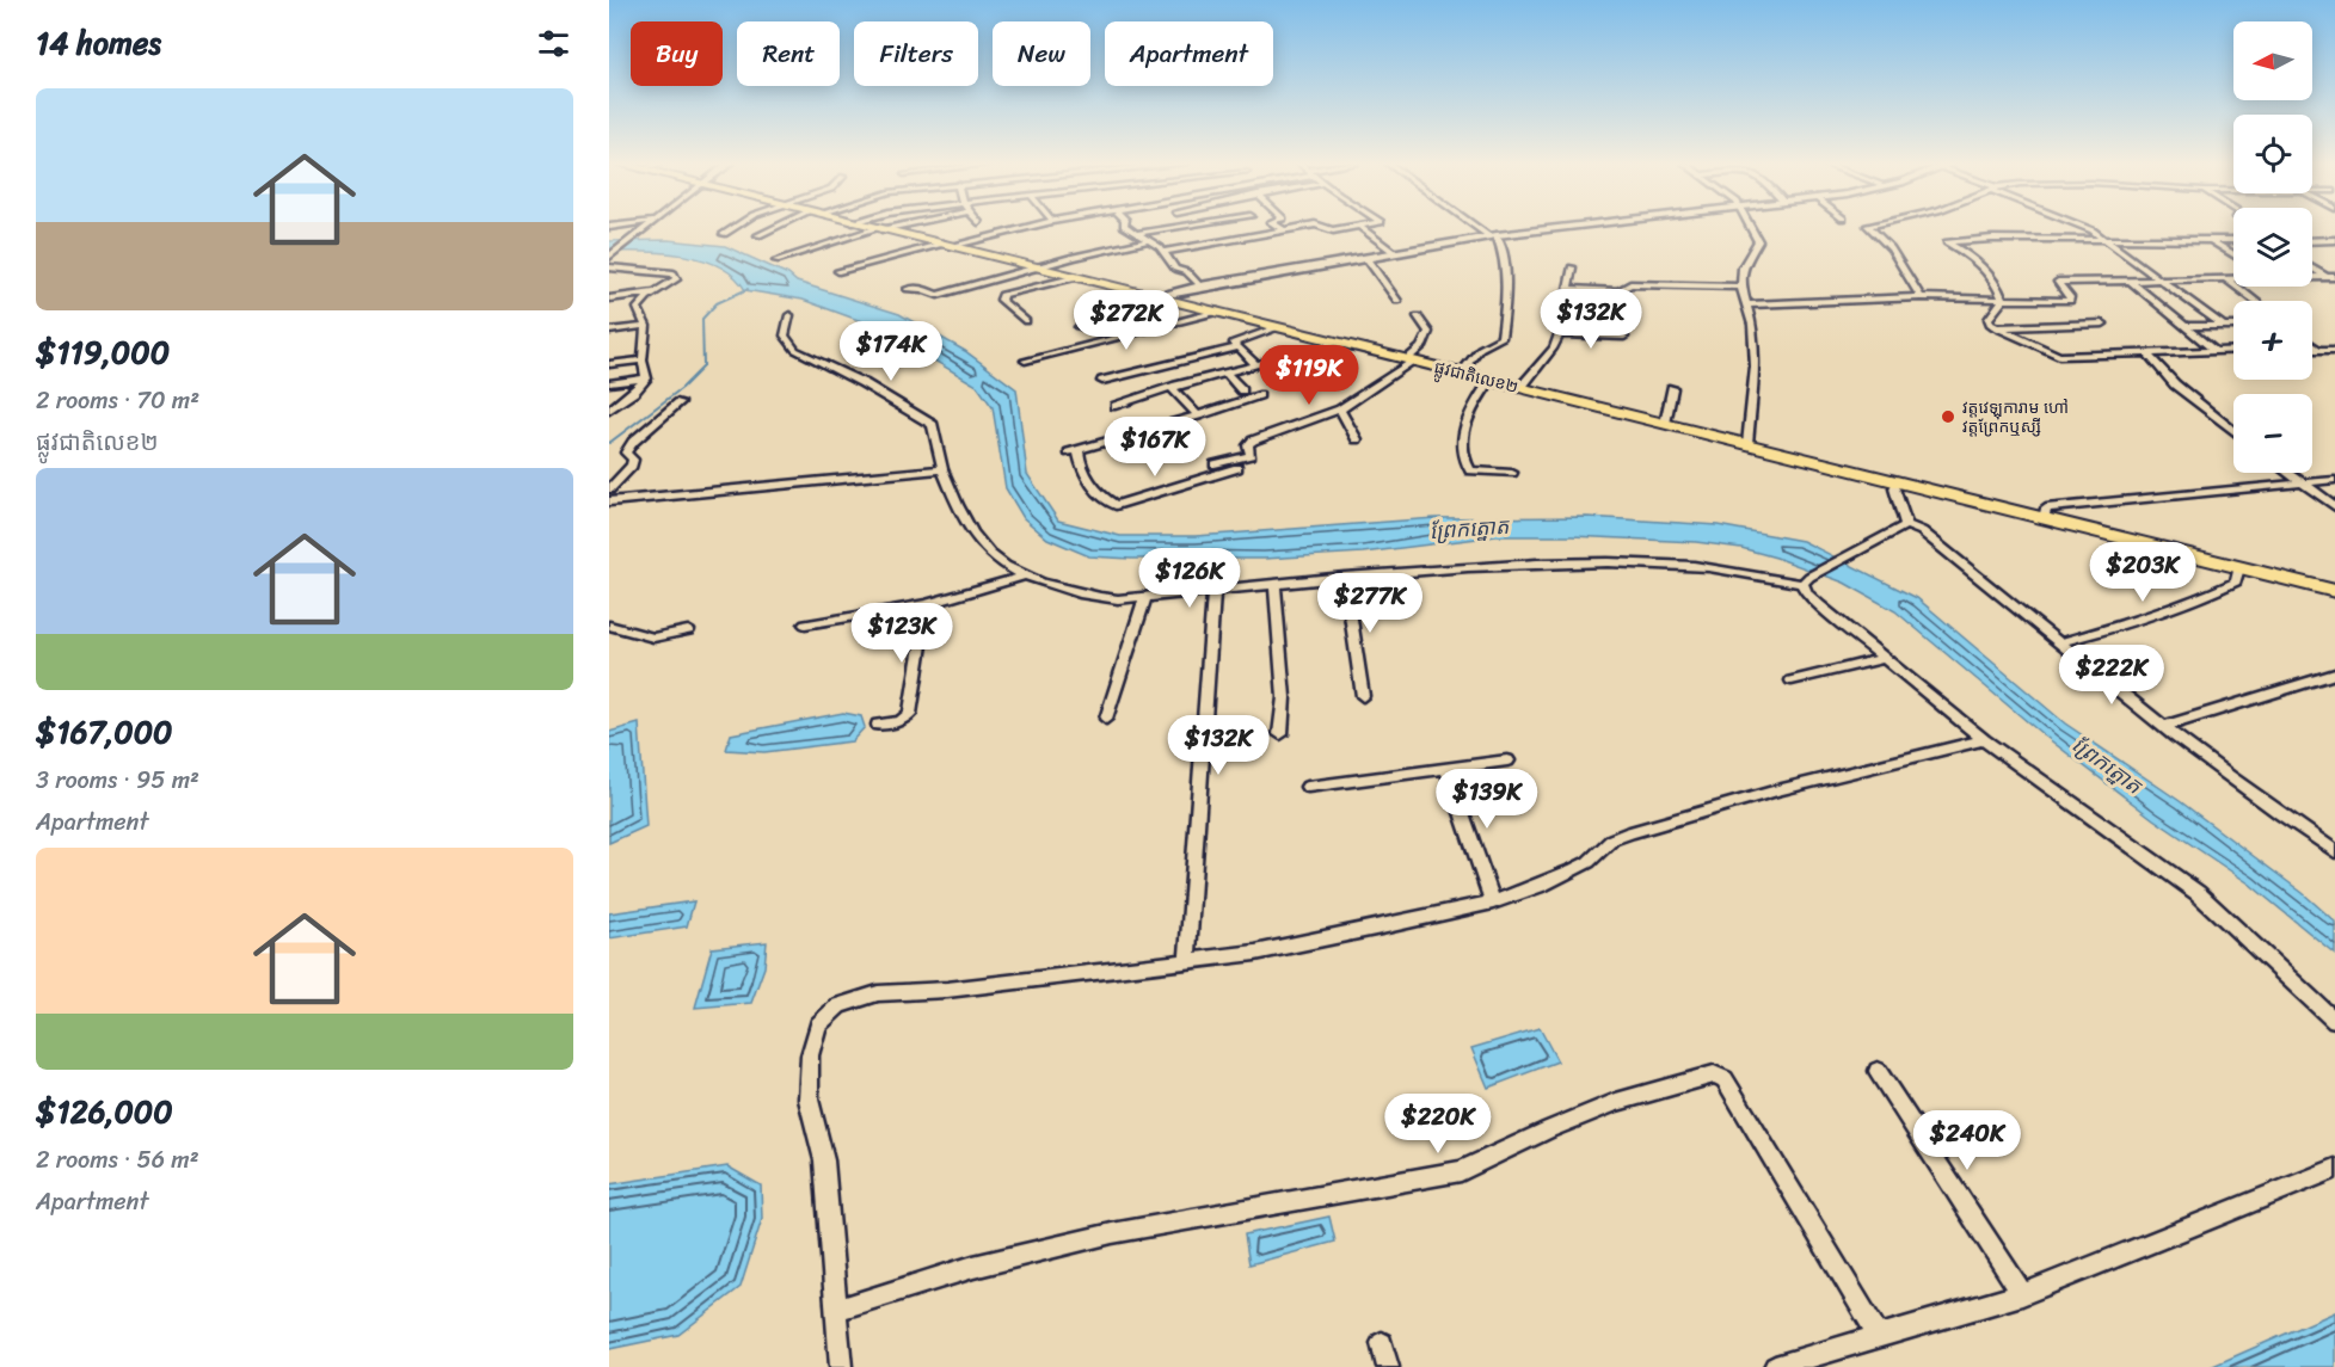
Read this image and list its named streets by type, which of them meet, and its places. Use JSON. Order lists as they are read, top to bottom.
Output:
{
  "streets": {
    "highway": ["ផ្លូវជាតិលេខ២"]
  },
  "water": ["ព្រែកត្នោត"],
  "places": ["វត្តវេឡុការាម ហៅ វត្តព្រែកឬស្សី"],
  "north": "left",
  "page": {
    "heading": "14 homes",
    "map_buttons": ["+", "−"],
    "chip": [
      "Buy",
      "Rent",
      "Filters",
      "New",
      "Apartment"
    ],
    "list": [
      {
        "name": "$119,000",
        "note": "2 rooms · 70 m² · ផ្លូវជាតិលេខ២"
      },
      {
        "name": "$167,000",
        "note": "3 rooms · 95 m² · Apartment"
      },
      {
        "name": "$126,000",
        "note": "2 rooms · 56 m² · Apartment"
      }
    ],
    "price": [
      "$132K",
      "$272K",
      "$174K",
      "$119K",
      "$167K",
      "$203K",
      "$126K",
      "$277K",
      "$123K",
      "$222K",
      "$132K",
      "$139K",
      "$220K",
      "$240K"
    ]
  }
}
